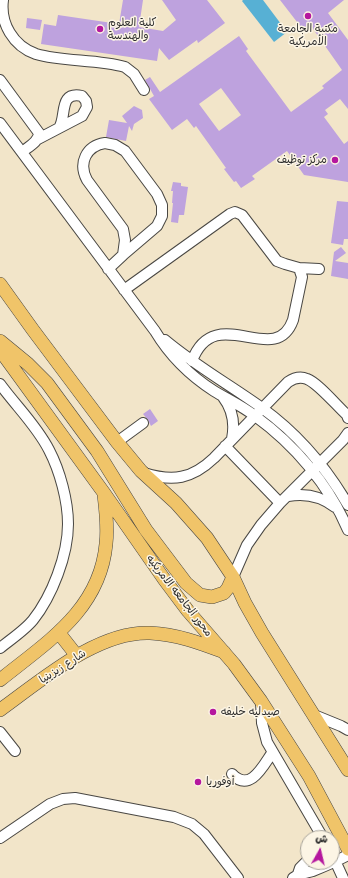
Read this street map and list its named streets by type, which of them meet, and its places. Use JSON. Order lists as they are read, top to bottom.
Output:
{
  "streets": {
    "main road": ["محور الجامعه الامريكيه", "شارع زيزينيا"]
  },
  "crossings": [
    ["محور الجامعه الامريكيه", "شارع زيزينيا"]
  ],
  "places": [
    "مكتبة الجامعة الأمريكية",
    "كلية العلوم والهندسة",
    "مركز توظيف",
    "صيدليه خليفه",
    "أوفوريا"
  ],
  "north": "top"
}
